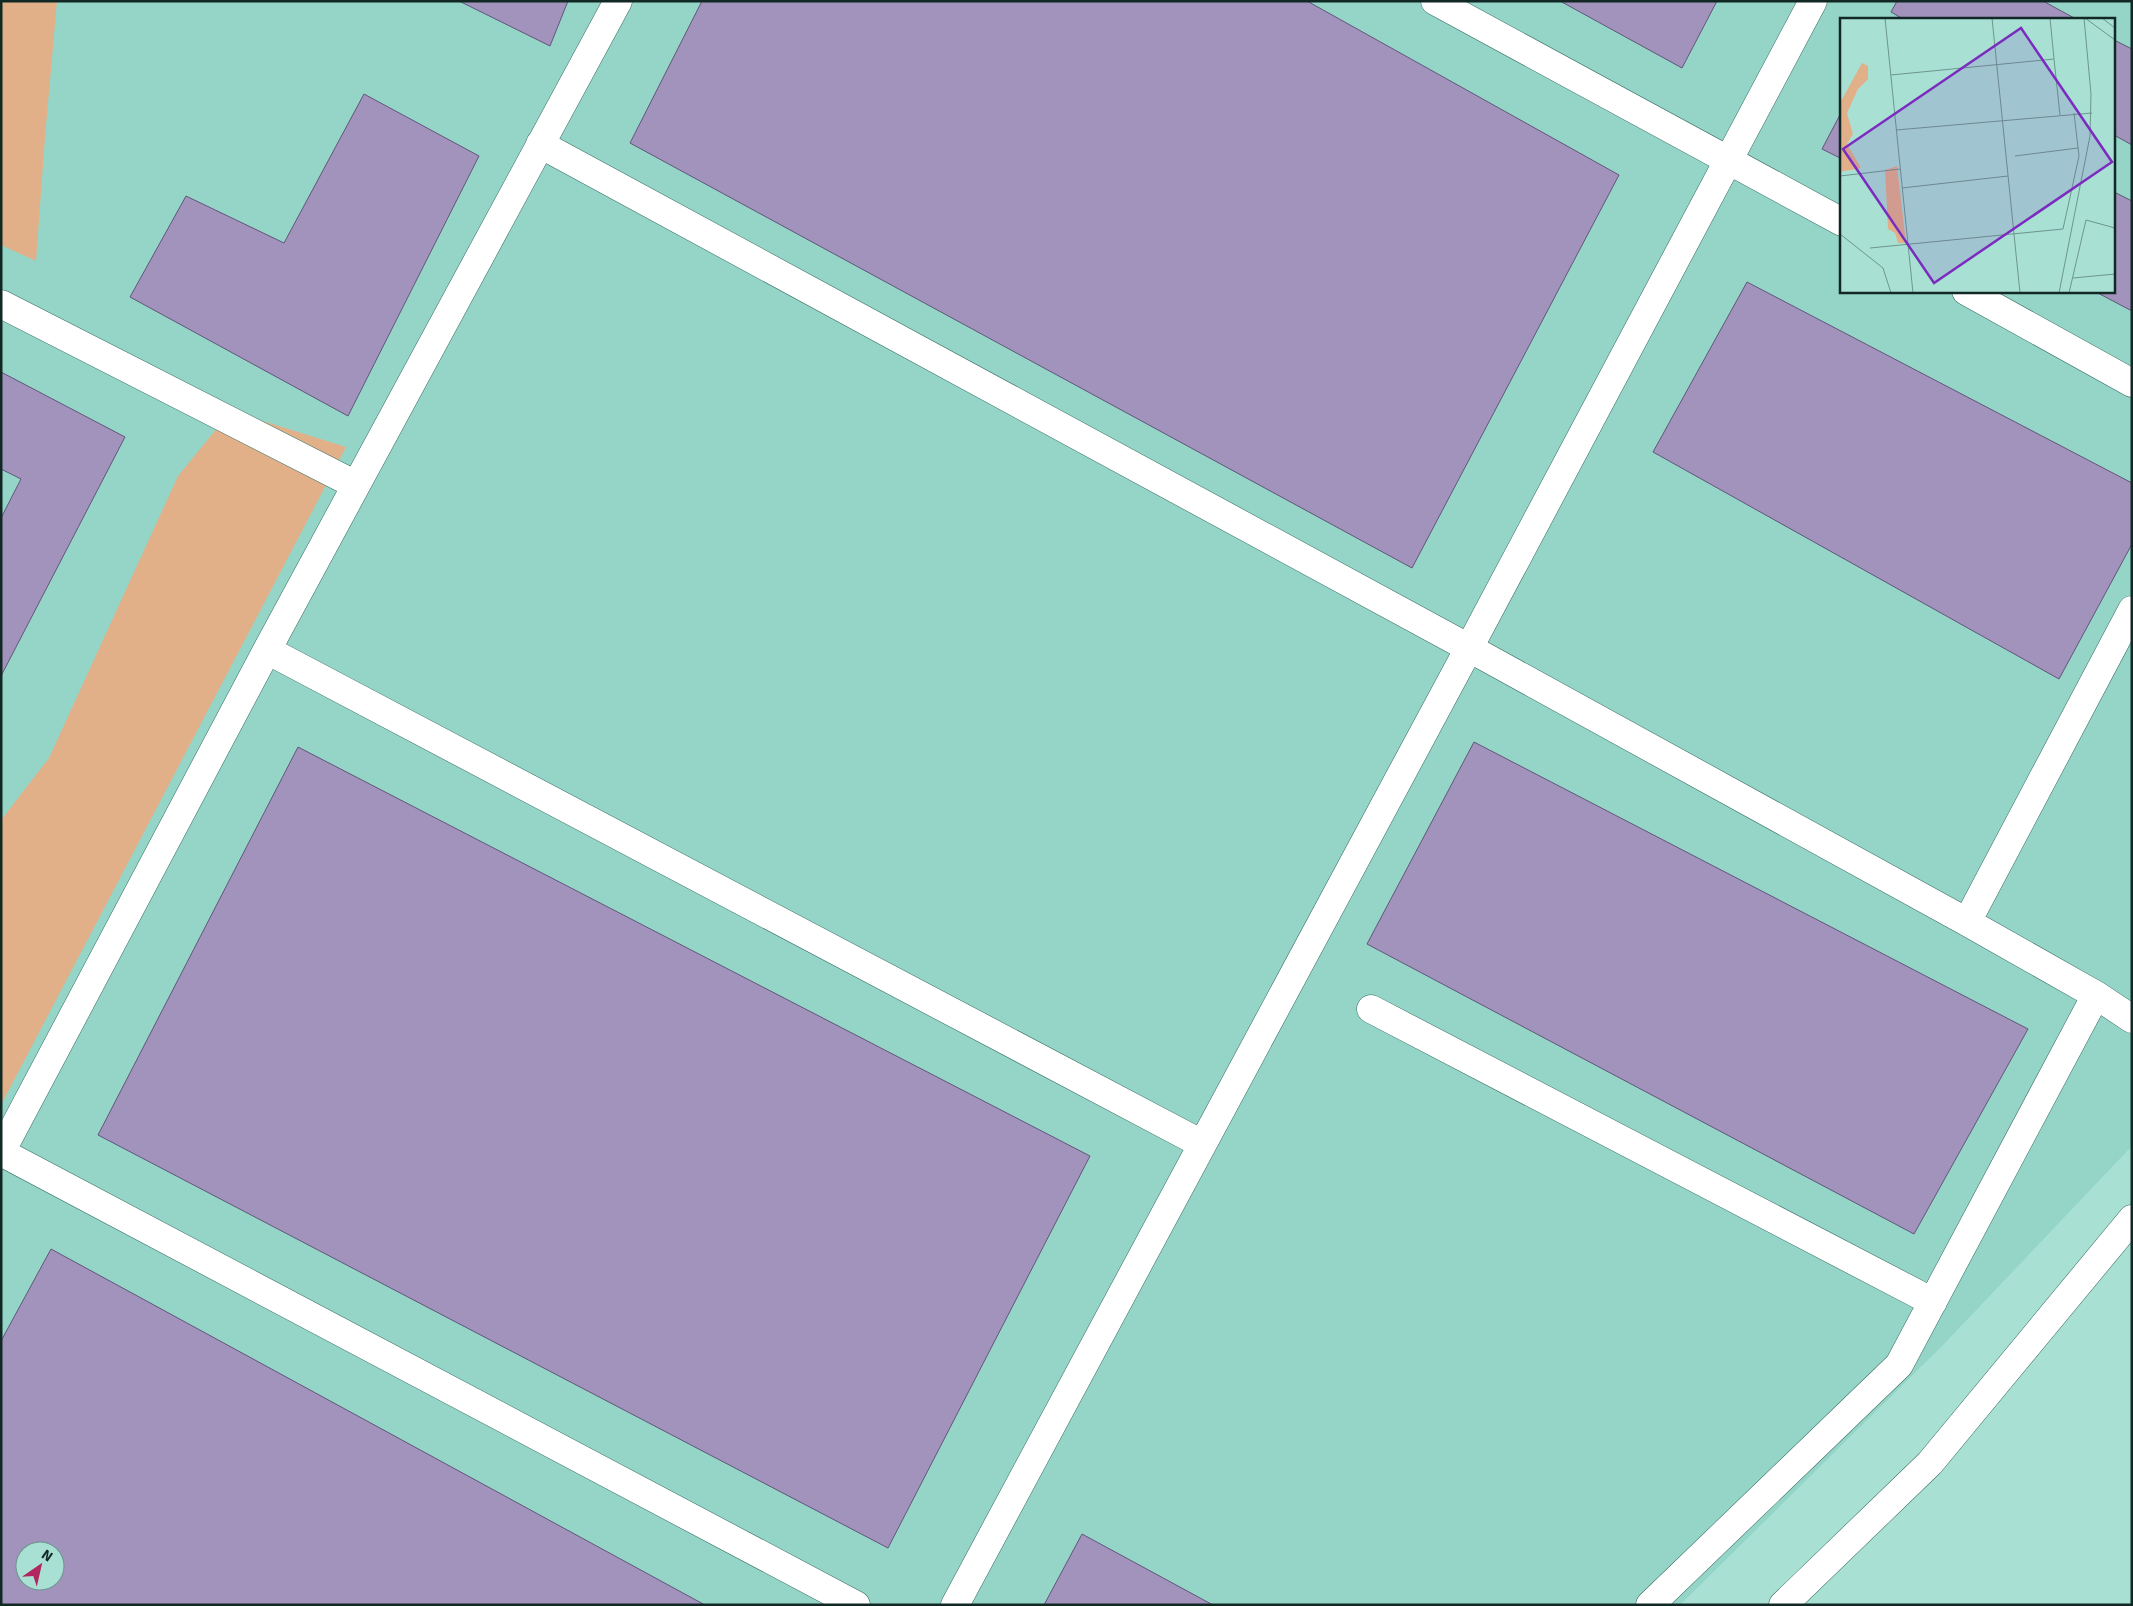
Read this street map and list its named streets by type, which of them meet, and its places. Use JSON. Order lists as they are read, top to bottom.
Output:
{
  "north": "top right"
}
